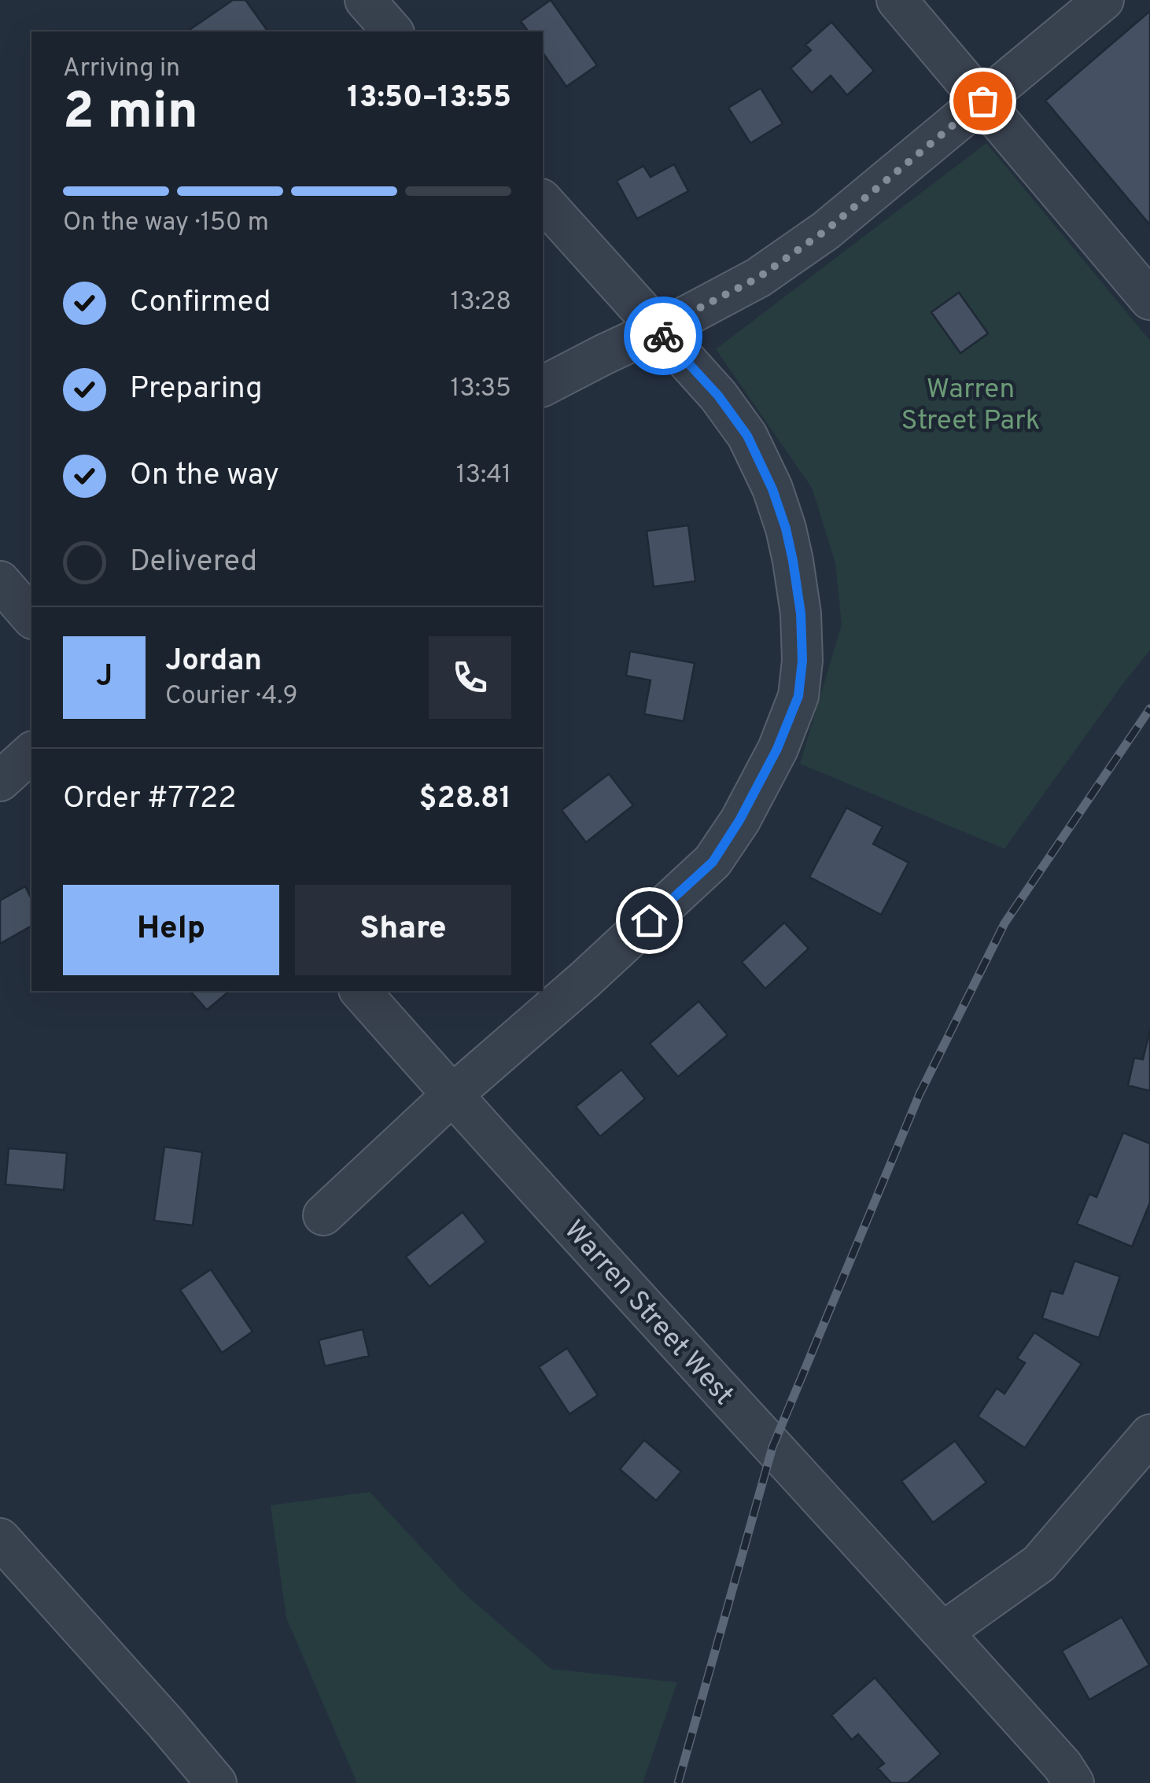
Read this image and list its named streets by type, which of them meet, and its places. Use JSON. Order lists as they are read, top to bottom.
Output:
{
  "streets": {
    "street": ["Warren Street West"]
  },
  "parks": ["Warren Street Park"],
  "page": {
    "heading": ["2 min", "Arriving in", "13:50–13:55"],
    "panel": [
      "Jordan",
      "Courier · 4.9",
      "Order #7722",
      "$28.81"
    ],
    "bar": "On the way · 150 m",
    "list": [
      ["Confirmed", "13:28"],
      ["Preparing", "13:35"],
      ["On the way", "13:41"],
      "Delivered"
    ],
    "round": "J",
    "buttons": ["Help", "Share"]
  }
}
